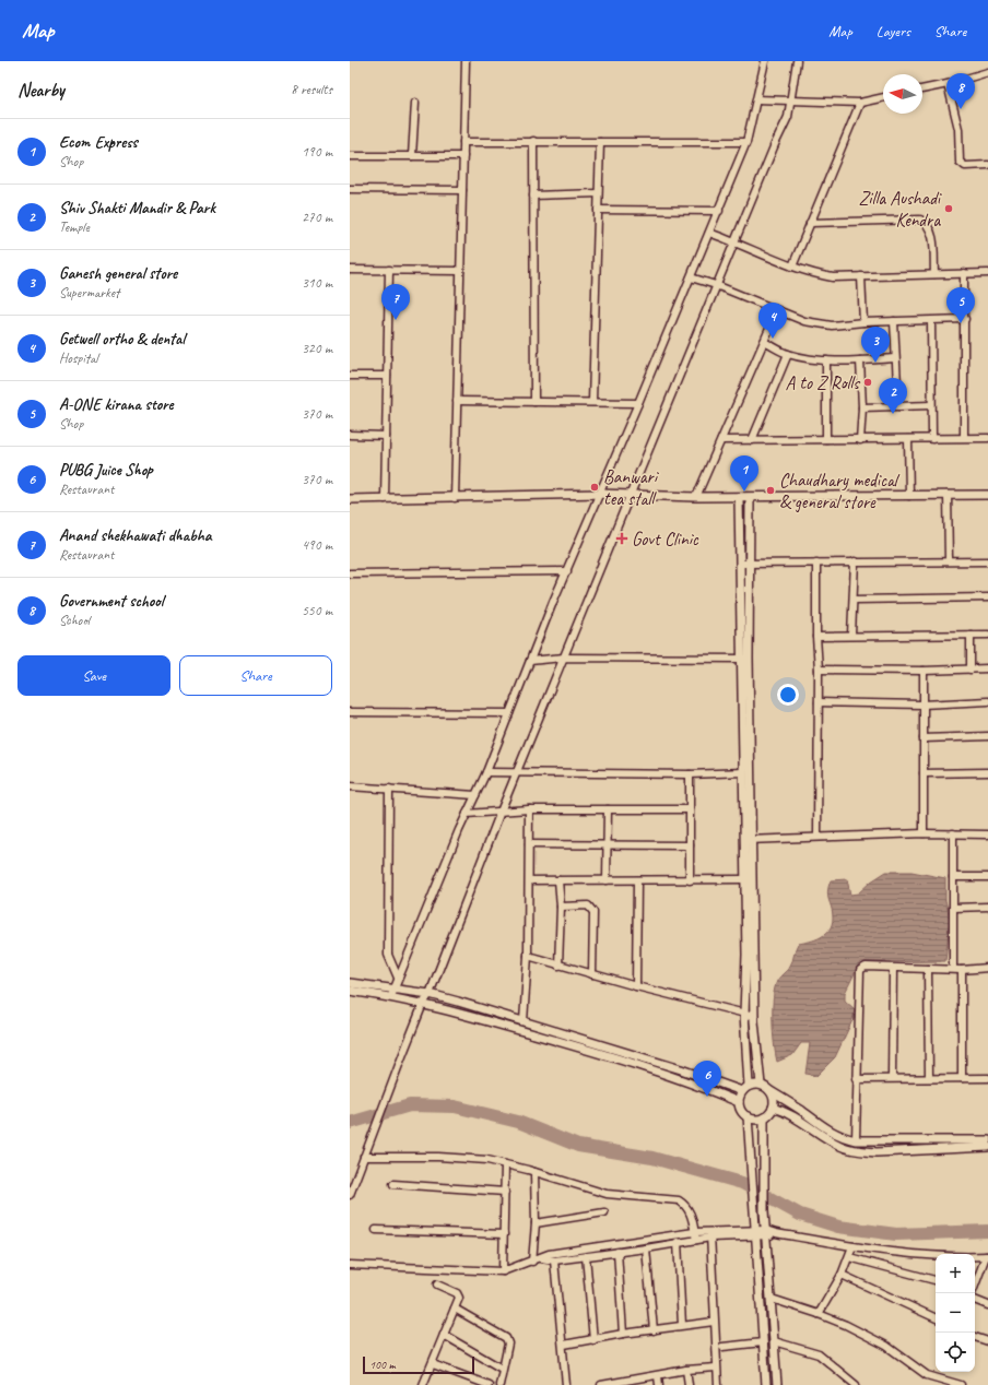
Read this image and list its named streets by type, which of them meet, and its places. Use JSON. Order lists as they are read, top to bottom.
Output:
{
  "places": {
    "other": [
      "Zilla Aushadi Kendra",
      "A to Z Rolls",
      "Banwari tea stall",
      "Chaudhary medical & general store"
    ],
    "health": ["Govt Clinic"]
  },
  "scale_bar": "100 m",
  "north": "left",
  "page": {
    "header": "Map",
    "nav": ["Map", "Layers", "Share"],
    "heading": ["Nearby", "8 results"],
    "pins": [
      "8",
      "7",
      "5",
      "4",
      "3",
      "2",
      "1",
      "6"
    ],
    "list": [
      {
        "mark": "1",
        "name": "Ecom Express",
        "note": "Shop",
        "value": "190 m"
      },
      {
        "mark": "2",
        "name": "Shiv Shakti Mandir & Park",
        "note": "Temple",
        "value": "270 m"
      },
      {
        "mark": "3",
        "name": "Ganesh general store",
        "note": "Supermarket",
        "value": "310 m"
      },
      {
        "mark": "4",
        "name": "Getwell ortho & dental",
        "note": "Hospital",
        "value": "320 m"
      },
      {
        "mark": "5",
        "name": "A-ONE kirana store",
        "note": "Shop",
        "value": "370 m"
      },
      {
        "mark": "6",
        "name": "PUBG Juice Shop",
        "note": "Restaurant",
        "value": "370 m"
      },
      {
        "mark": "7",
        "name": "Anand shekhawati dhabha",
        "note": "Restaurant",
        "value": "490 m"
      },
      {
        "mark": "8",
        "name": "Government school",
        "note": "School",
        "value": "550 m"
      }
    ],
    "buttons": ["Save", "Share"],
    "map_buttons": ["+", "−"],
    "scale": "100 m"
  }
}
